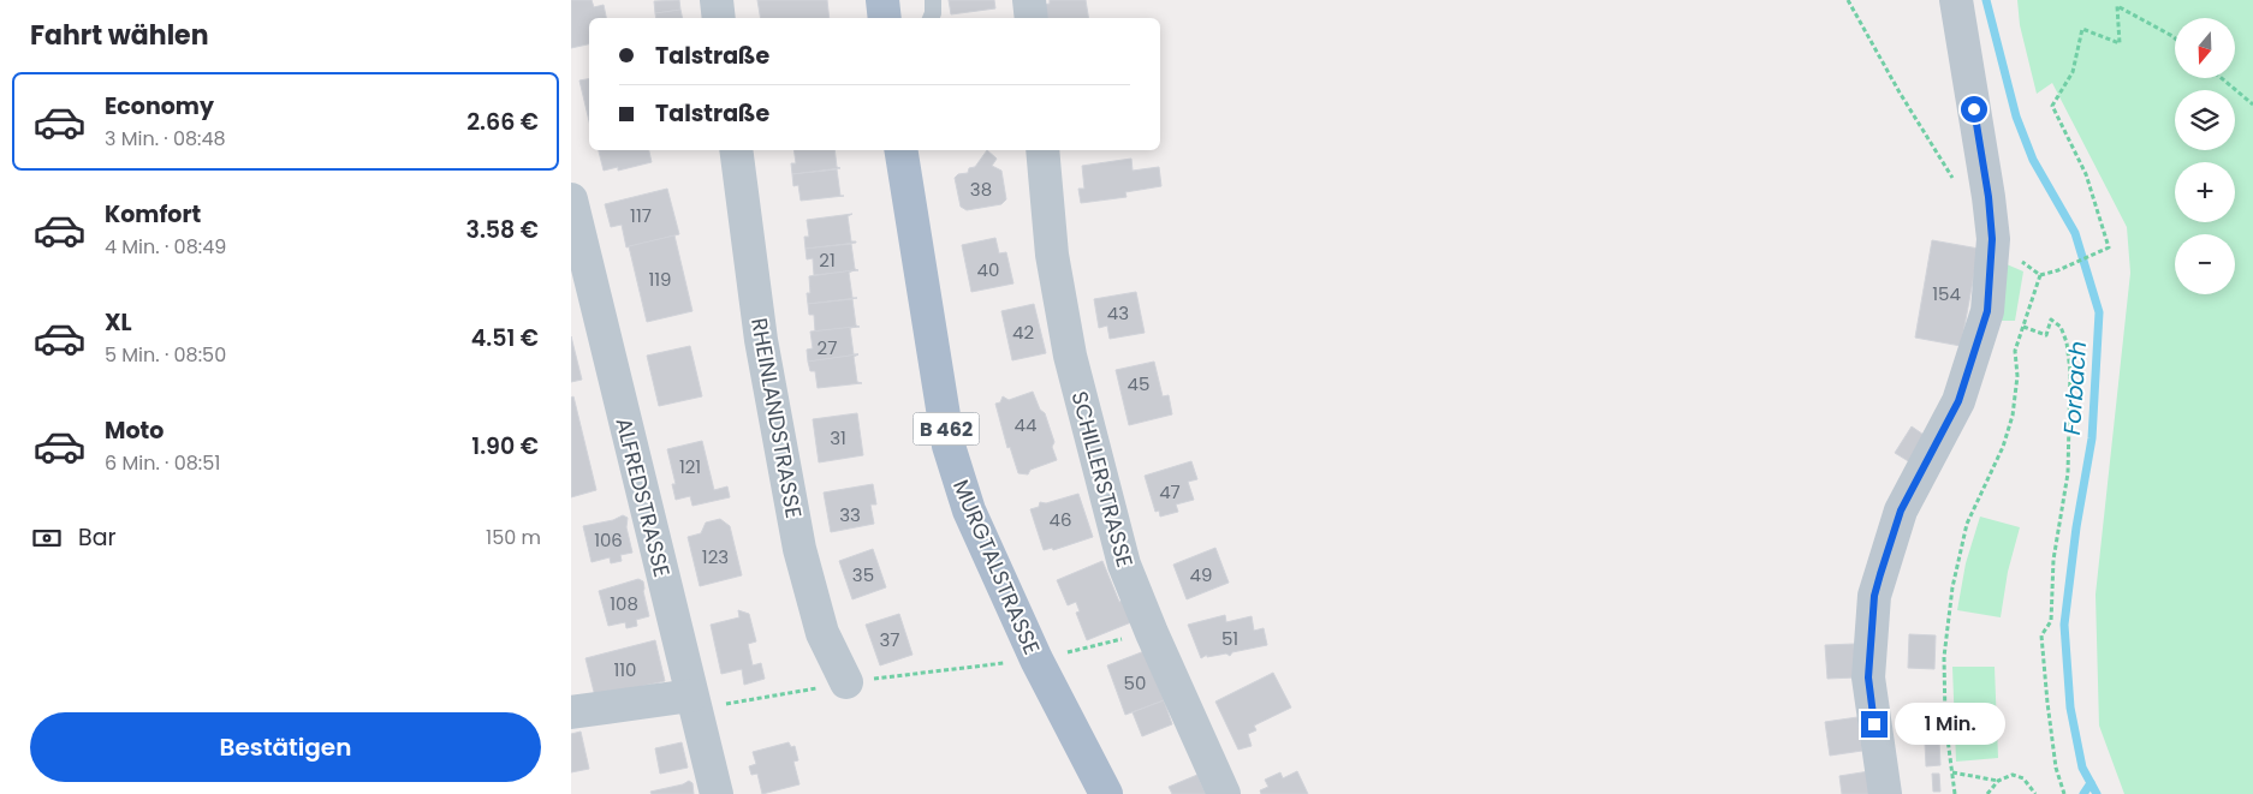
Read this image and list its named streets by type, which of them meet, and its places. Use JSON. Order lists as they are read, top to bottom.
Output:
{
  "streets": {
    "main road": ["B 462", "MURGTALSTRASSE"],
    "street": ["RHEINLANDSTRASSE", "SCHILLERSTRASSE", "ALFREDSTRASSE"]
  },
  "water": ["Forbach"],
  "house_numbers": [
    "38",
    "117",
    "21",
    "40",
    "119",
    "154",
    "43",
    "42",
    "27",
    "45",
    "44",
    "31",
    "121",
    "47",
    "33",
    "46",
    "106",
    "123",
    "35",
    "49",
    "108",
    "51",
    "37",
    "110",
    "50"
  ],
  "north": "bottom",
  "page": {
    "heading": "Fahrt wählen",
    "map_buttons": ["+", "−"],
    "banner": ["Talstraße", "Talstraße"],
    "list": [
      {
        "name": "Economy",
        "note": "3 Min. · 08:48",
        "value": "2.66 €"
      },
      {
        "name": "Komfort",
        "note": "4 Min. · 08:49",
        "value": "3.58 €"
      },
      {
        "name": "XL",
        "note": "5 Min. · 08:50",
        "value": "4.51 €"
      },
      {
        "name": "Moto",
        "note": "6 Min. · 08:51",
        "value": "1.90 €"
      }
    ],
    "pay": ["Bar", "150 m"],
    "buttons": "Bestätigen",
    "bubble": "1 Min."
  }
}
